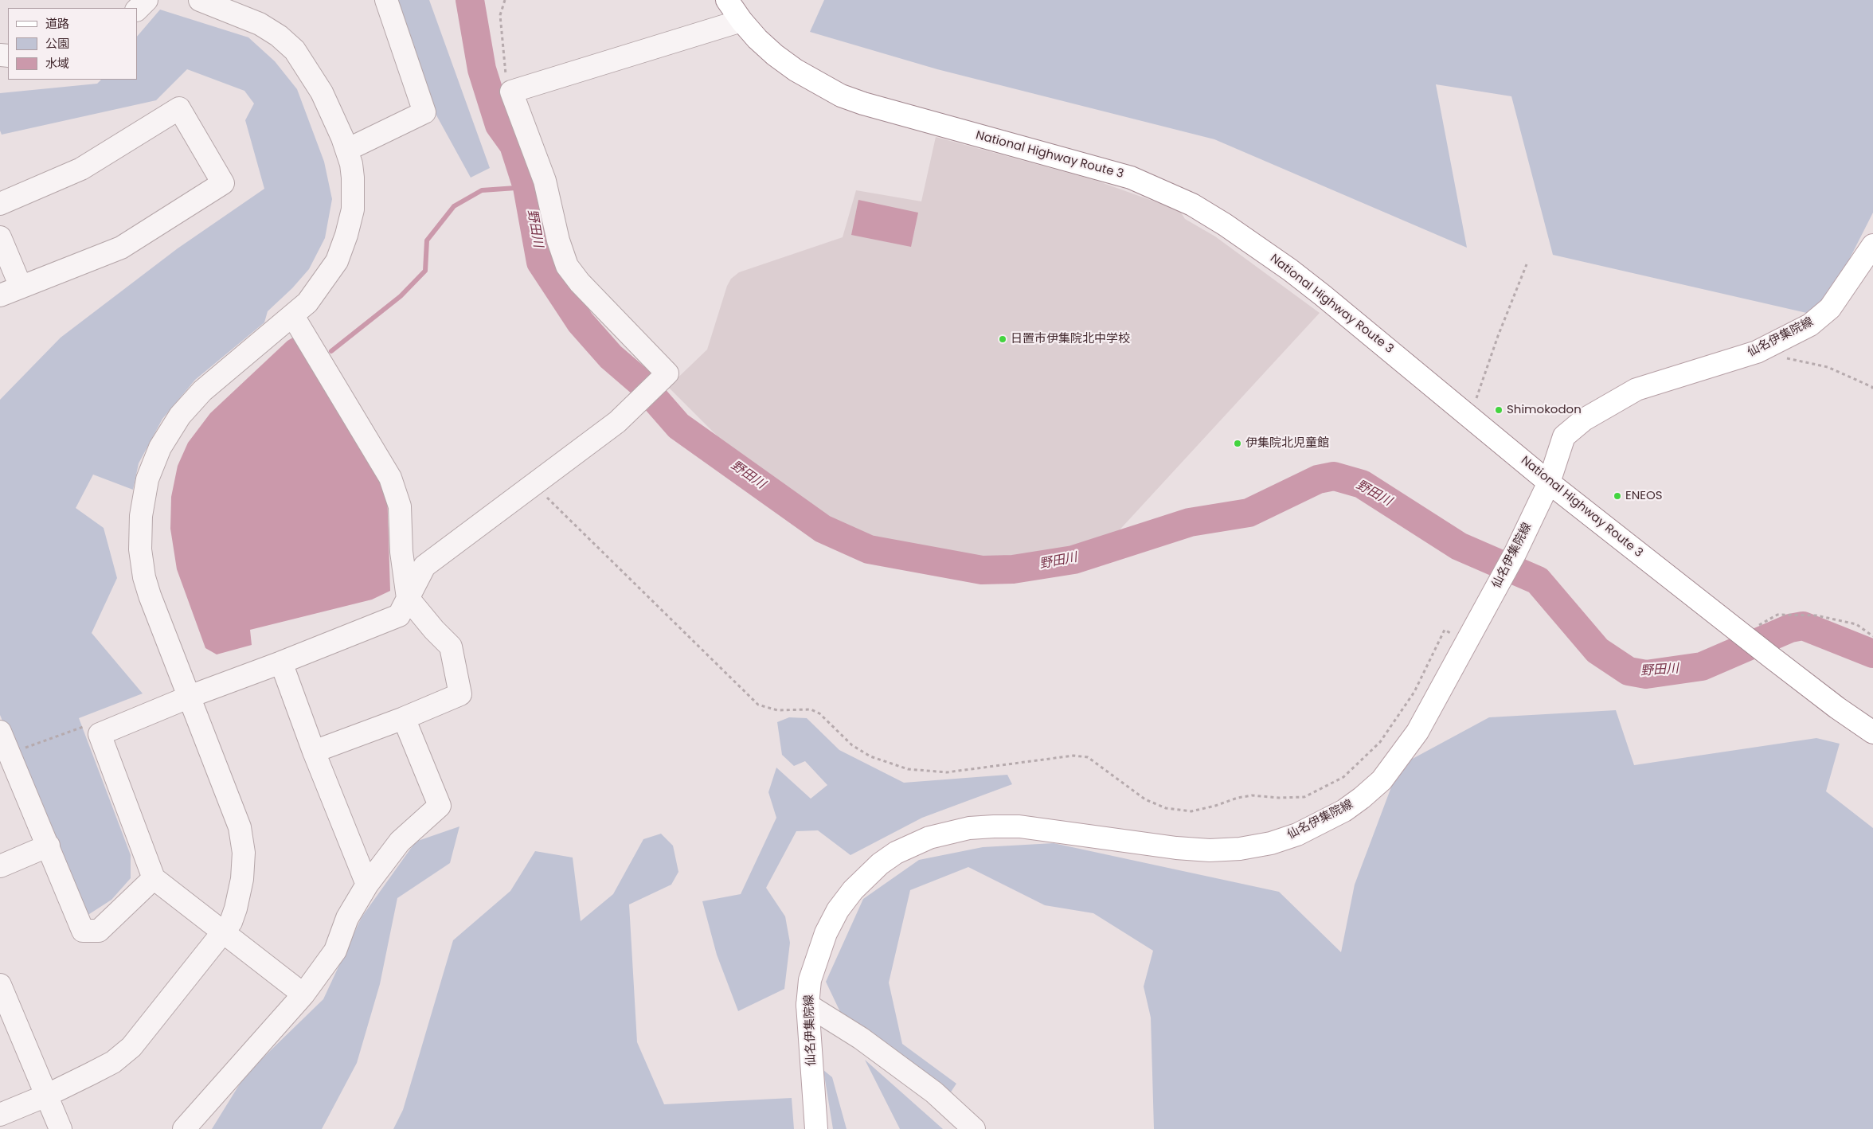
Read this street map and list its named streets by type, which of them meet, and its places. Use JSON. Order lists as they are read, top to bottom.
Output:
{
  "streets": {
    "main road": ["National Highway Route 3", "仙名伊集院線"]
  },
  "crossings": [
    ["National Highway Route 3", "仙名伊集院線"]
  ],
  "water": ["野田川"],
  "places": [
    "日置市伊集院北中学校",
    "Shimokodon",
    "伊集院北児童館",
    "ENEOS"
  ],
  "legend": ["道路", "公園", "水域"]
}
